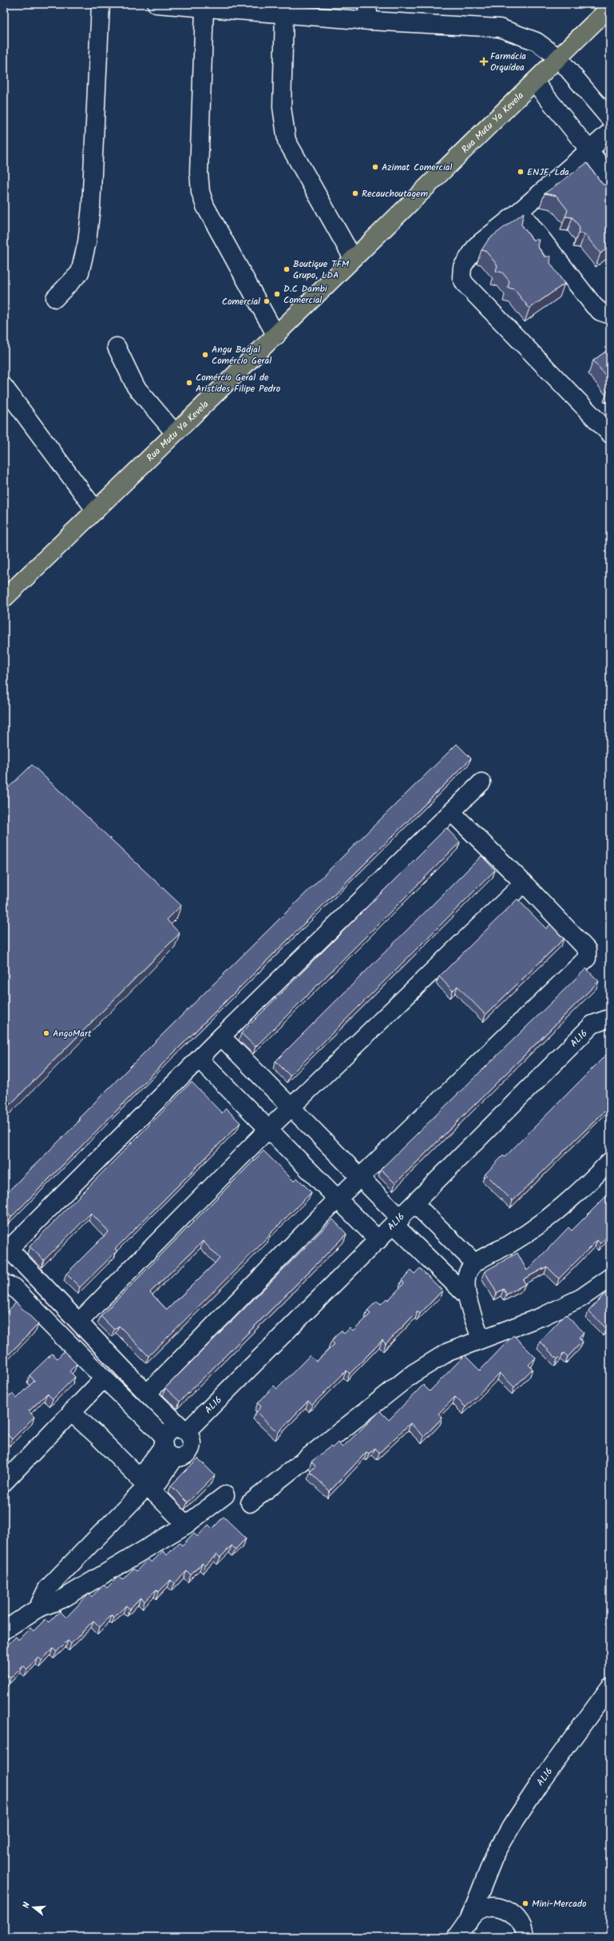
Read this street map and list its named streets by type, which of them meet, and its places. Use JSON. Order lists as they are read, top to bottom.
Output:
{
  "streets": {
    "main road": ["Rua Mutu Ya Kevela"],
    "street": ["AL16"]
  },
  "places": {
    "health": ["Farmácia Orquídea"],
    "other": [
      "Azimat Comercial",
      "ENJF, Lda",
      "Recauchoutagem",
      "Boutique TFM Grupo, LDA",
      "D.C Dambi Comercial",
      "Comercial",
      "Angu Badjal Comércio Geral",
      "Comércio Geral de Aristides Filipe Pedro",
      "AngoMart",
      "Mini-Mercado"
    ]
  },
  "north": "left"
}
